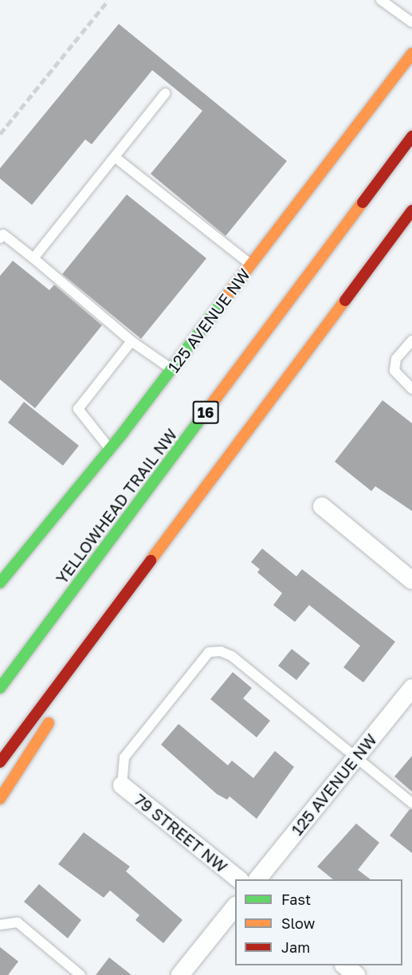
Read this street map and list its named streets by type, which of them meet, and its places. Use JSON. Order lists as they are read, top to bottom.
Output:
{
  "streets": {
    "main road": ["125 AVENUE NW", "16", "YELLOWHEAD TRAIL NW"],
    "street": ["79 STREET NW"]
  },
  "legend": ["Fast", "Slow", "Jam"]
}
